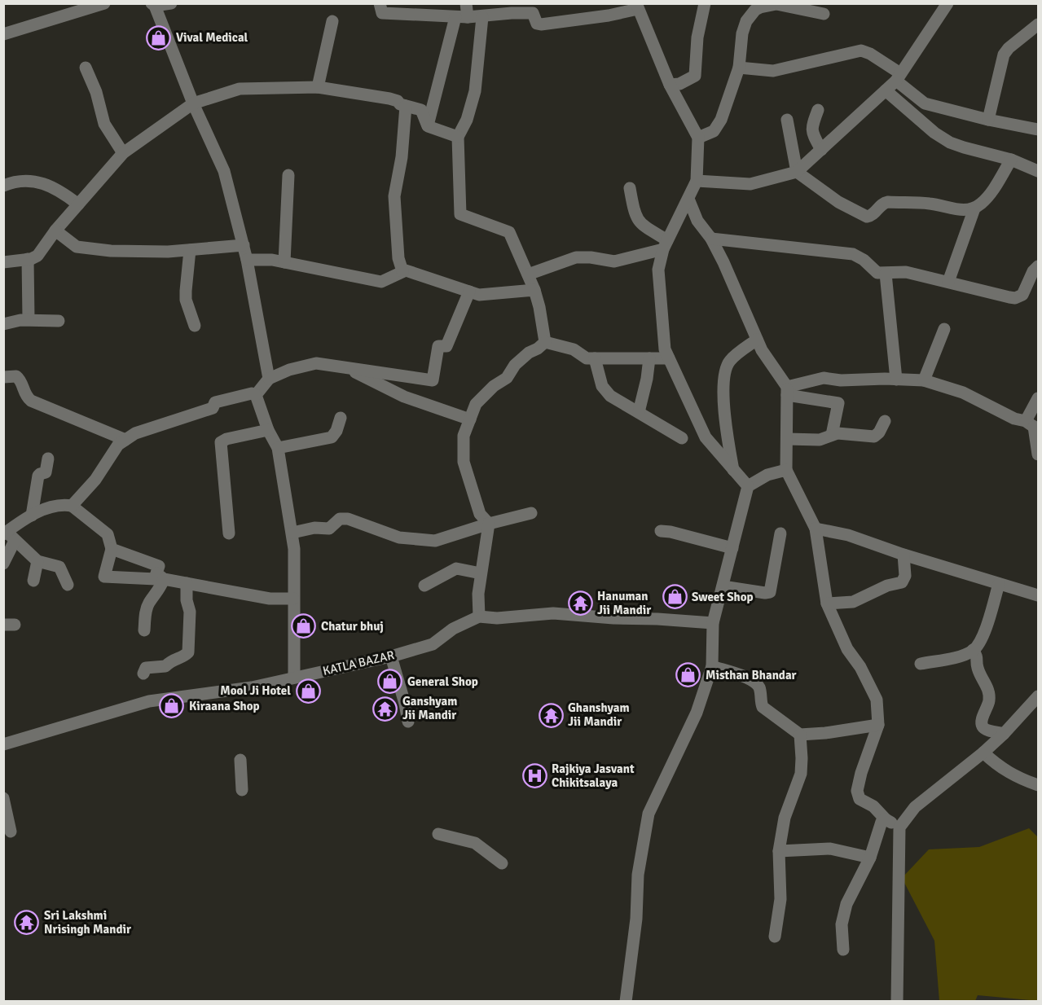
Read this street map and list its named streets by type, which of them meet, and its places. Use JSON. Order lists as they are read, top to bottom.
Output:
{
  "streets": {
    "street": ["KATLA BAZAR"]
  },
  "places": {
    "shop": [
      "Vival Medical",
      "Sweet Shop",
      "Chatur bhuj",
      "Misthan Bhandar",
      "General Shop",
      "Mool Ji Hotel",
      "Kiraana Shop"
    ],
    "temple": [
      "Hanuman Jii Mandir",
      "Ganshyam Jii Mandir",
      "Ghanshyam Jii Mandir",
      "Sri Lakshmi Nrisingh Mandir"
    ],
    "hospital": ["Rajkiya Jasvant Chikitsalaya"]
  }
}
